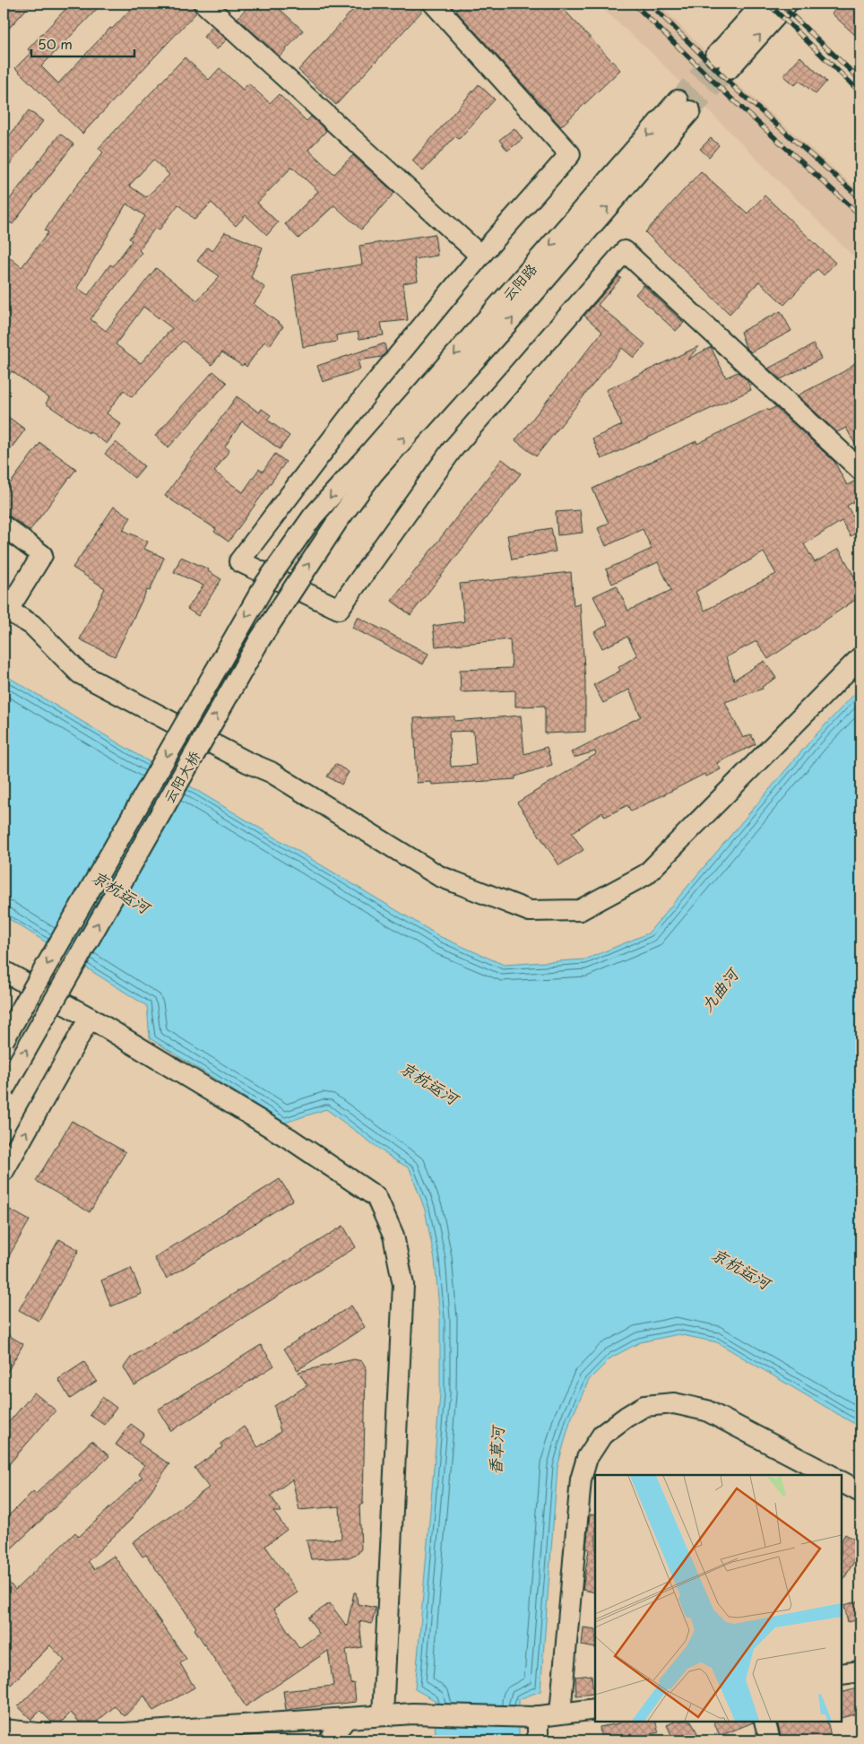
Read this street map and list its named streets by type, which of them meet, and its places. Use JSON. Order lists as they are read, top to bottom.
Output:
{
  "streets": {
    "street": ["云阳路", "云阳大桥"]
  },
  "crossings": [
    ["云阳路", "云阳大桥"]
  ],
  "water": ["京杭运河", "九曲河", "香草河"],
  "scale_bar": "50 m"
}
